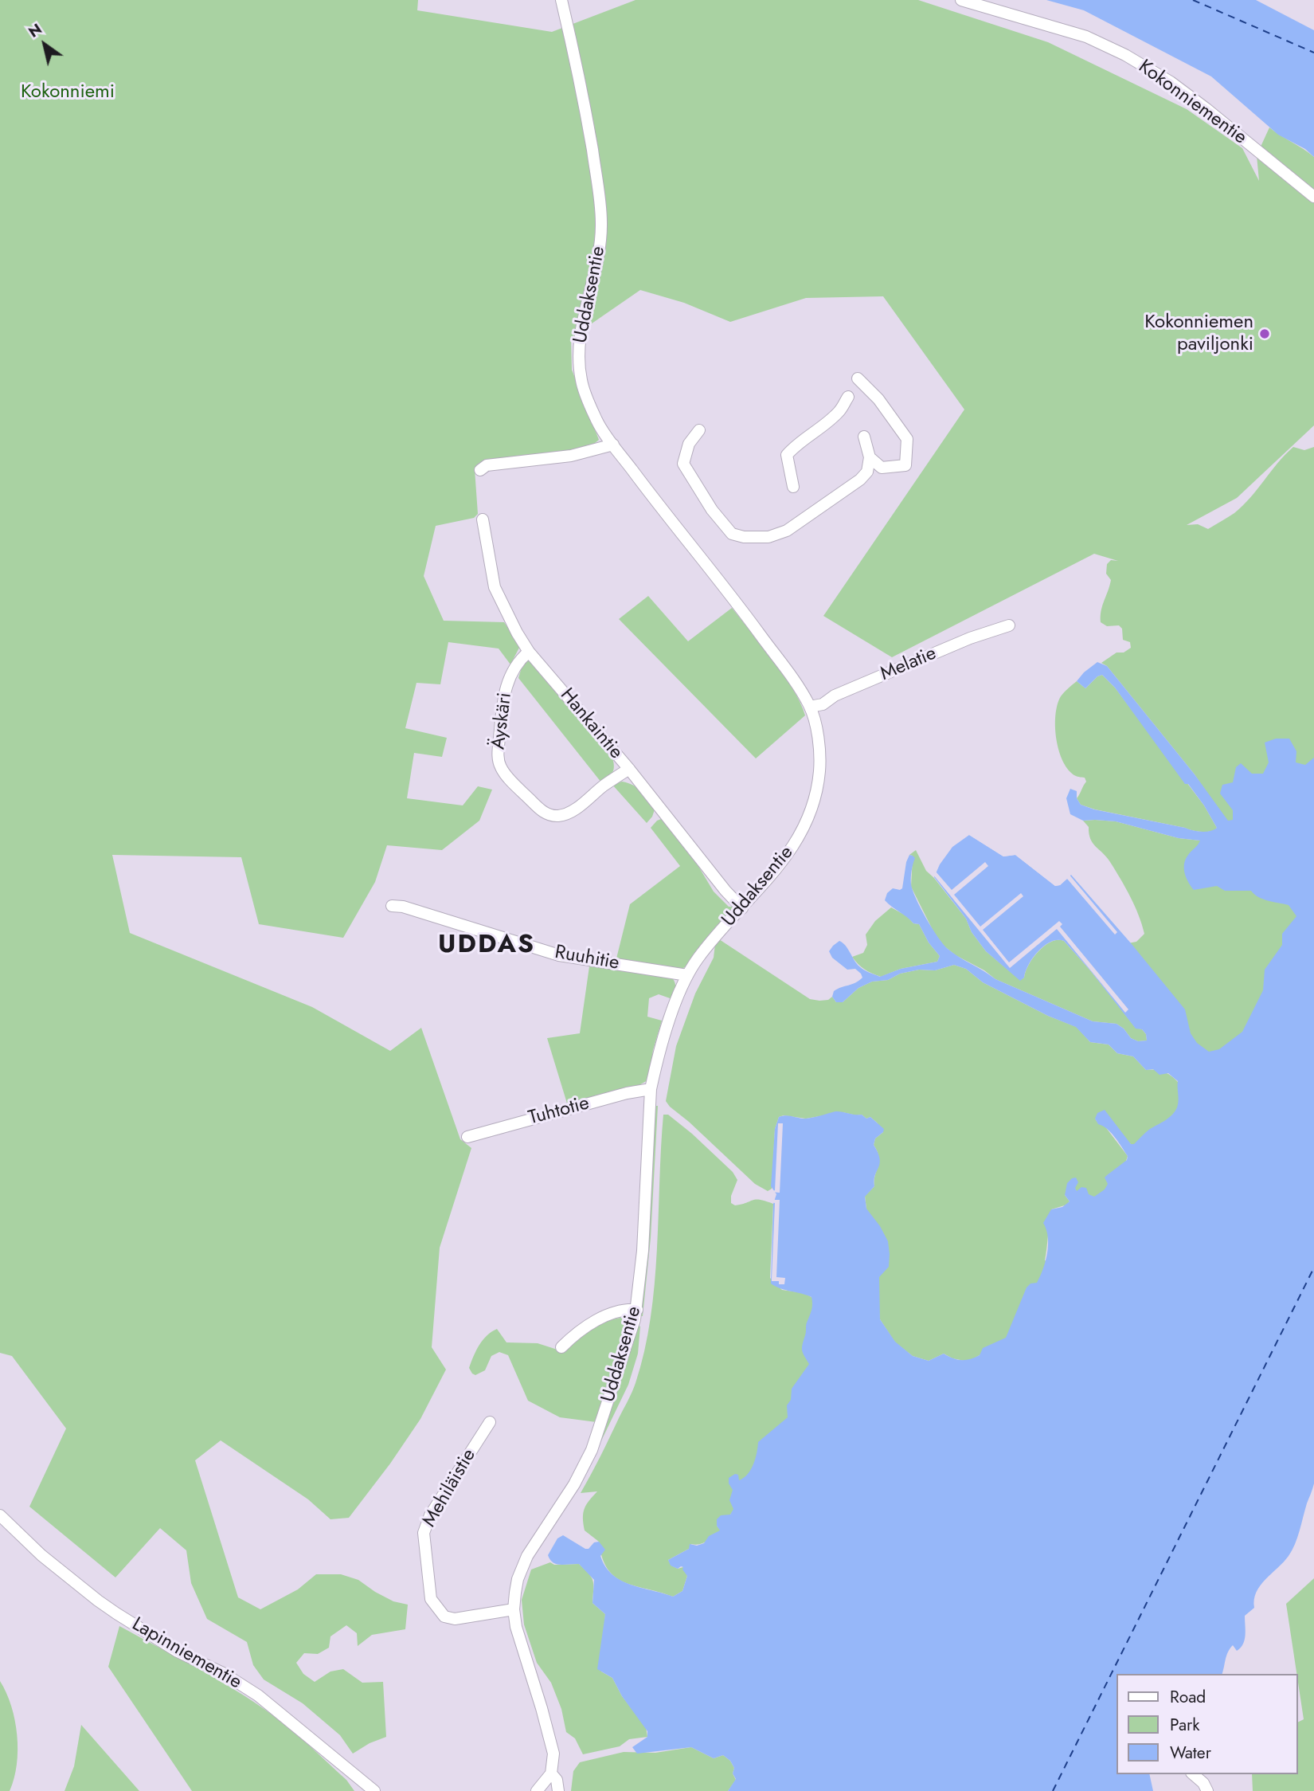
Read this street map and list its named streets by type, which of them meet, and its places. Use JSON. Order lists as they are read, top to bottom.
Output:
{
  "streets": {
    "street": [
      "Kokonniementie",
      "Uddaksentie",
      "Melatie",
      "Äyskäri",
      "Hankaintie",
      "Ruuhitie",
      "Tuhtotie",
      "Mehiläistie",
      "Lapinniementie"
    ]
  },
  "crossings": [
    ["Uddaksentie", "Melatie"],
    ["Uddaksentie", "Hankaintie"],
    ["Uddaksentie", "Ruuhitie"],
    ["Uddaksentie", "Tuhtotie"],
    ["Uddaksentie", "Mehiläistie"],
    ["Äyskäri", "Hankaintie"]
  ],
  "districts": ["UDDAS"],
  "parks": ["Kokonniemi"],
  "places": ["Kokonniemen paviljonki"],
  "legend": ["Road", "Park", "Water"],
  "north": "top left"
}
